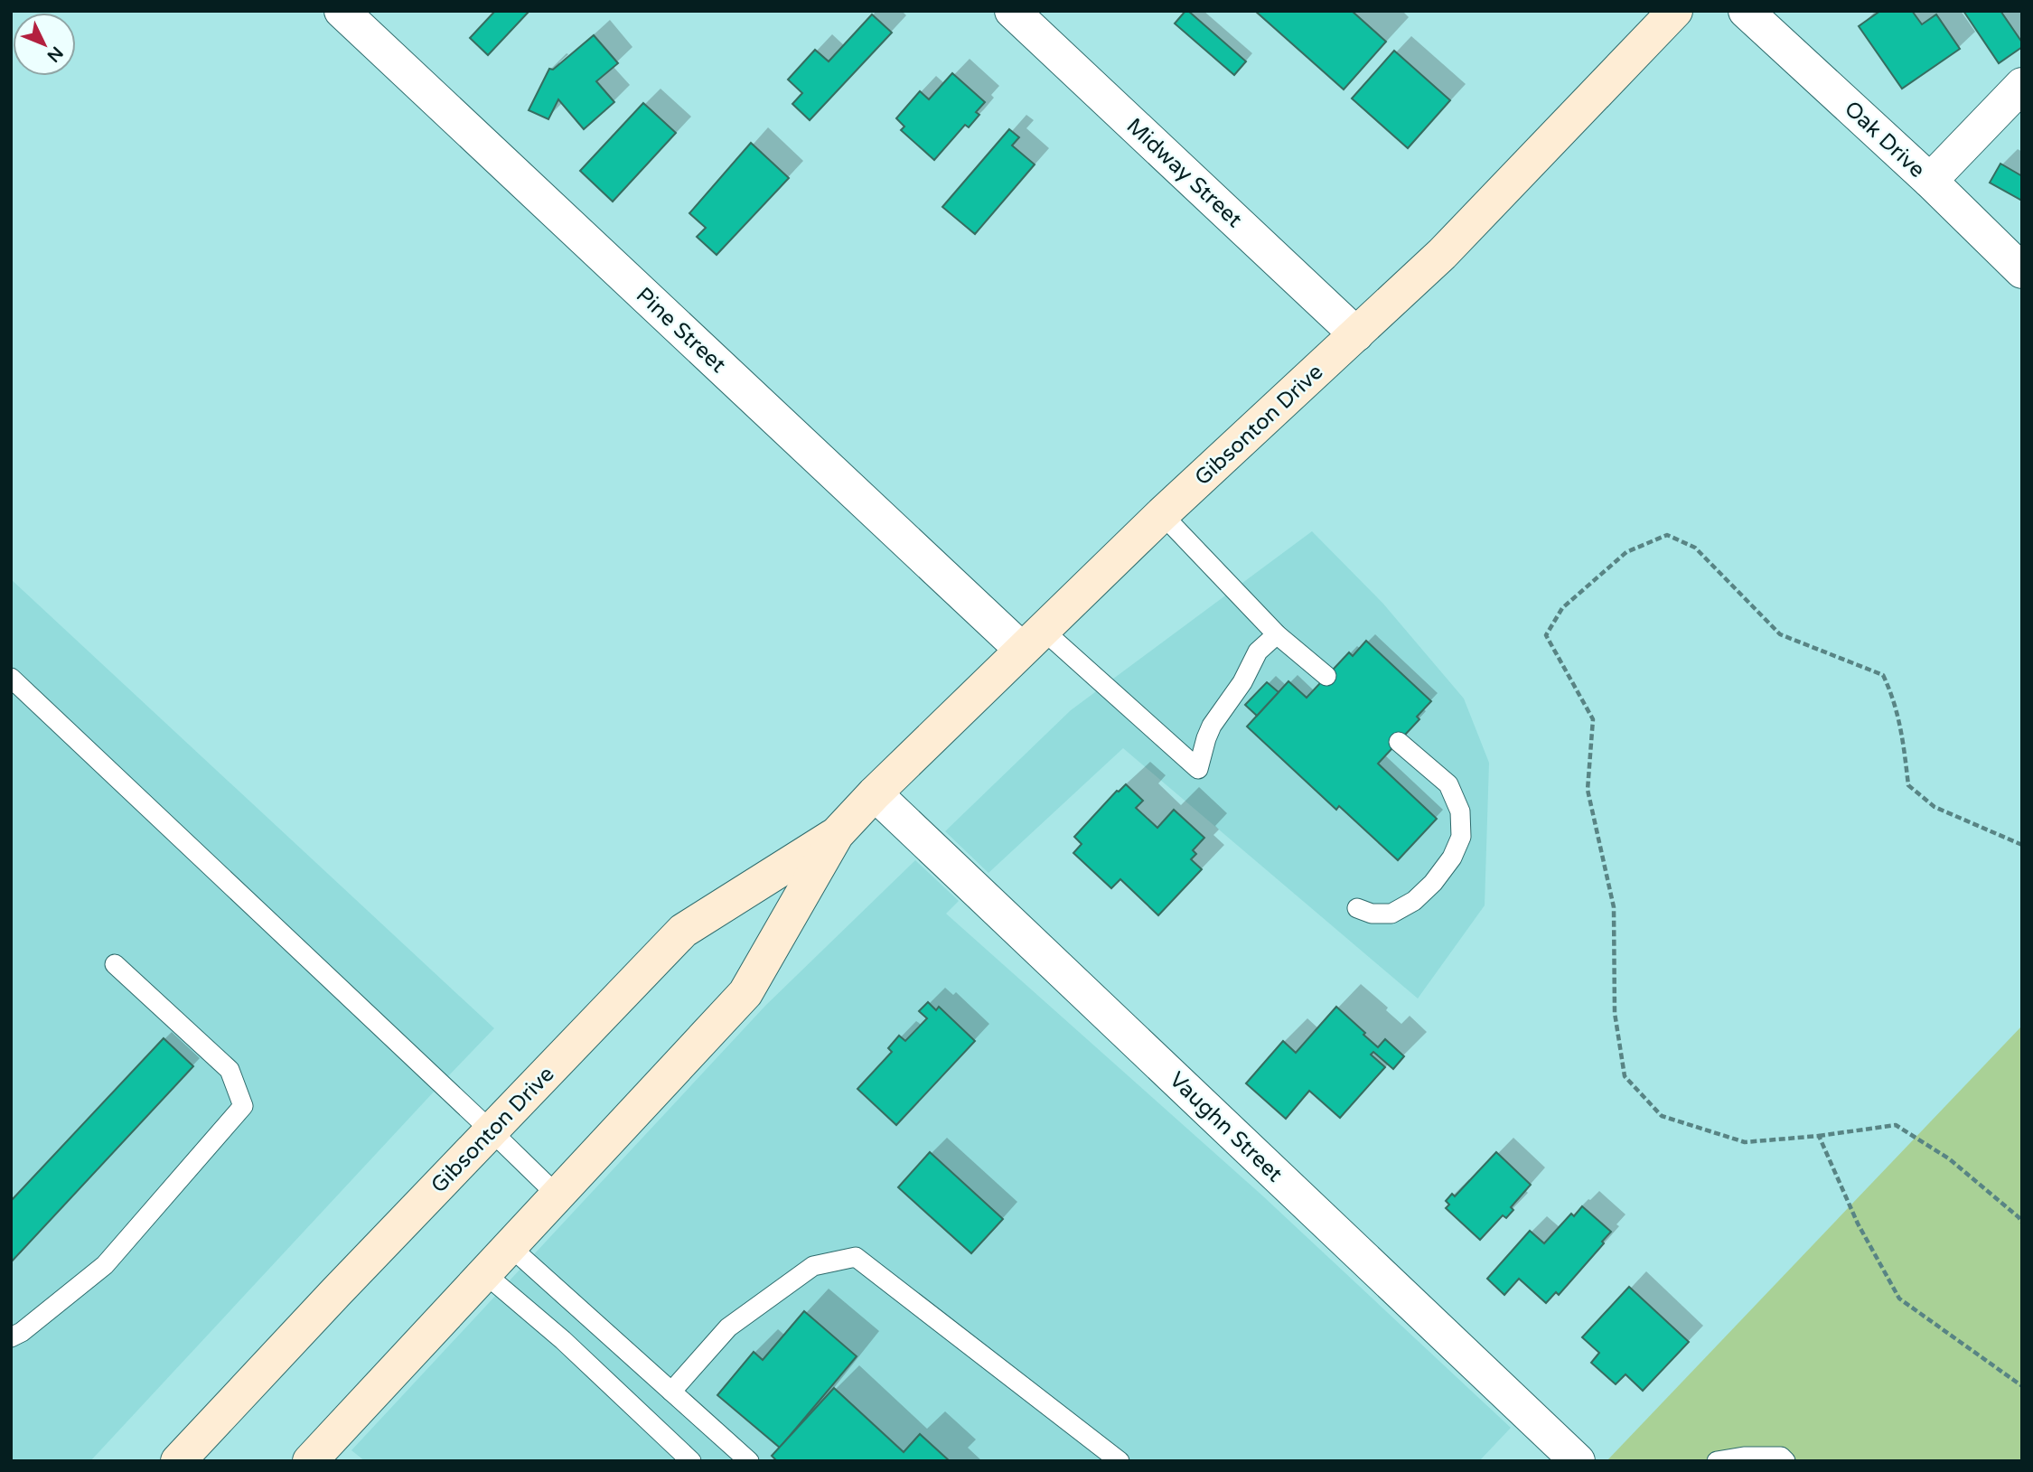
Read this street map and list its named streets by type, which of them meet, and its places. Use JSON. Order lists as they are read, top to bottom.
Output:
{
  "streets": {
    "main road": ["Gibsonton Drive"],
    "street": [
      "Oak Drive",
      "Midway Street",
      "Pine Street",
      "Vaughn Street"
    ]
  },
  "crossings": [
    ["Midway Street", "Gibsonton Drive"],
    ["Pine Street", "Gibsonton Drive"],
    ["Gibsonton Drive", "Vaughn Street"]
  ],
  "north": "bottom right"
}
